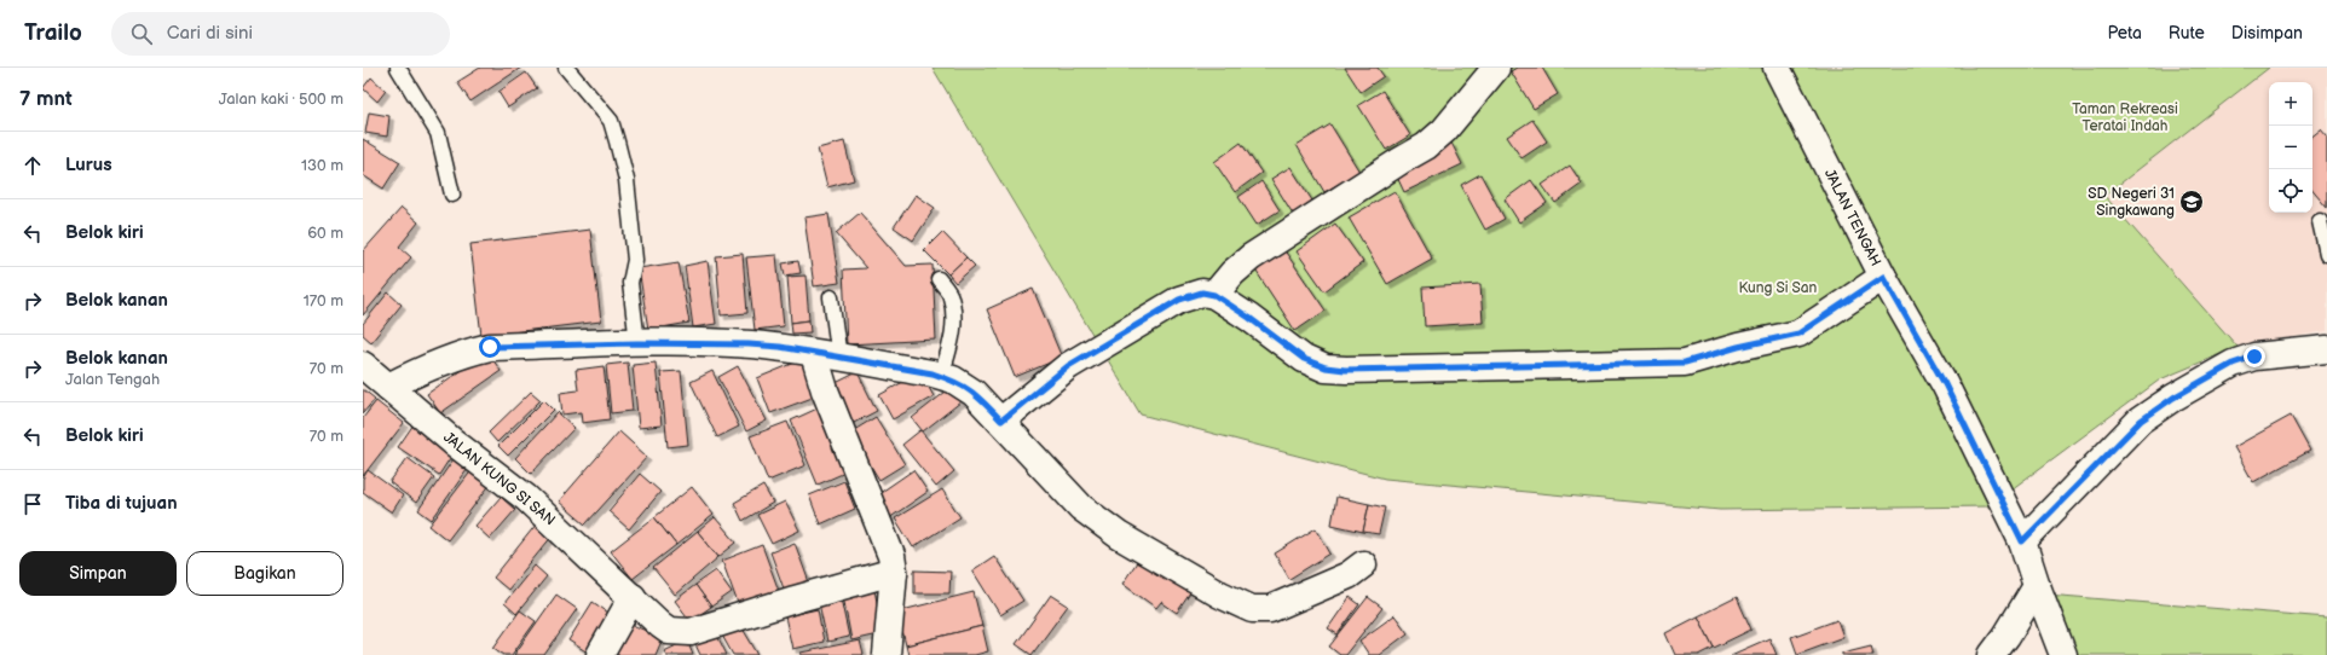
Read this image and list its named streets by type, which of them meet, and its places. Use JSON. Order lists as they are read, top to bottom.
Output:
{
  "streets": {
    "street": ["JALAN TENGAH", "JALAN KUNG SI SAN"]
  },
  "parks": ["Taman Rekreasi Teratai Indah", "Kung Si San"],
  "places": {
    "school or university": ["SD Negeri 31 Singkawang"]
  },
  "page": {
    "header": "Trailo",
    "search": "Cari di sini",
    "nav": ["Peta", "Rute", "Disimpan"],
    "heading": ["7 mnt", "Jalan kaki · 500 m"],
    "map_buttons": ["+", "−"],
    "list": [
      ["Lurus", "130 m"],
      ["Belok kiri", "60 m"],
      ["Belok kanan", "170 m"],
      ["Belok kanan", "Jalan Tengah", "70 m"],
      ["Belok kiri", "70 m"],
      "Tiba di tujuan"
    ],
    "buttons": ["Simpan", "Bagikan"]
  }
}
